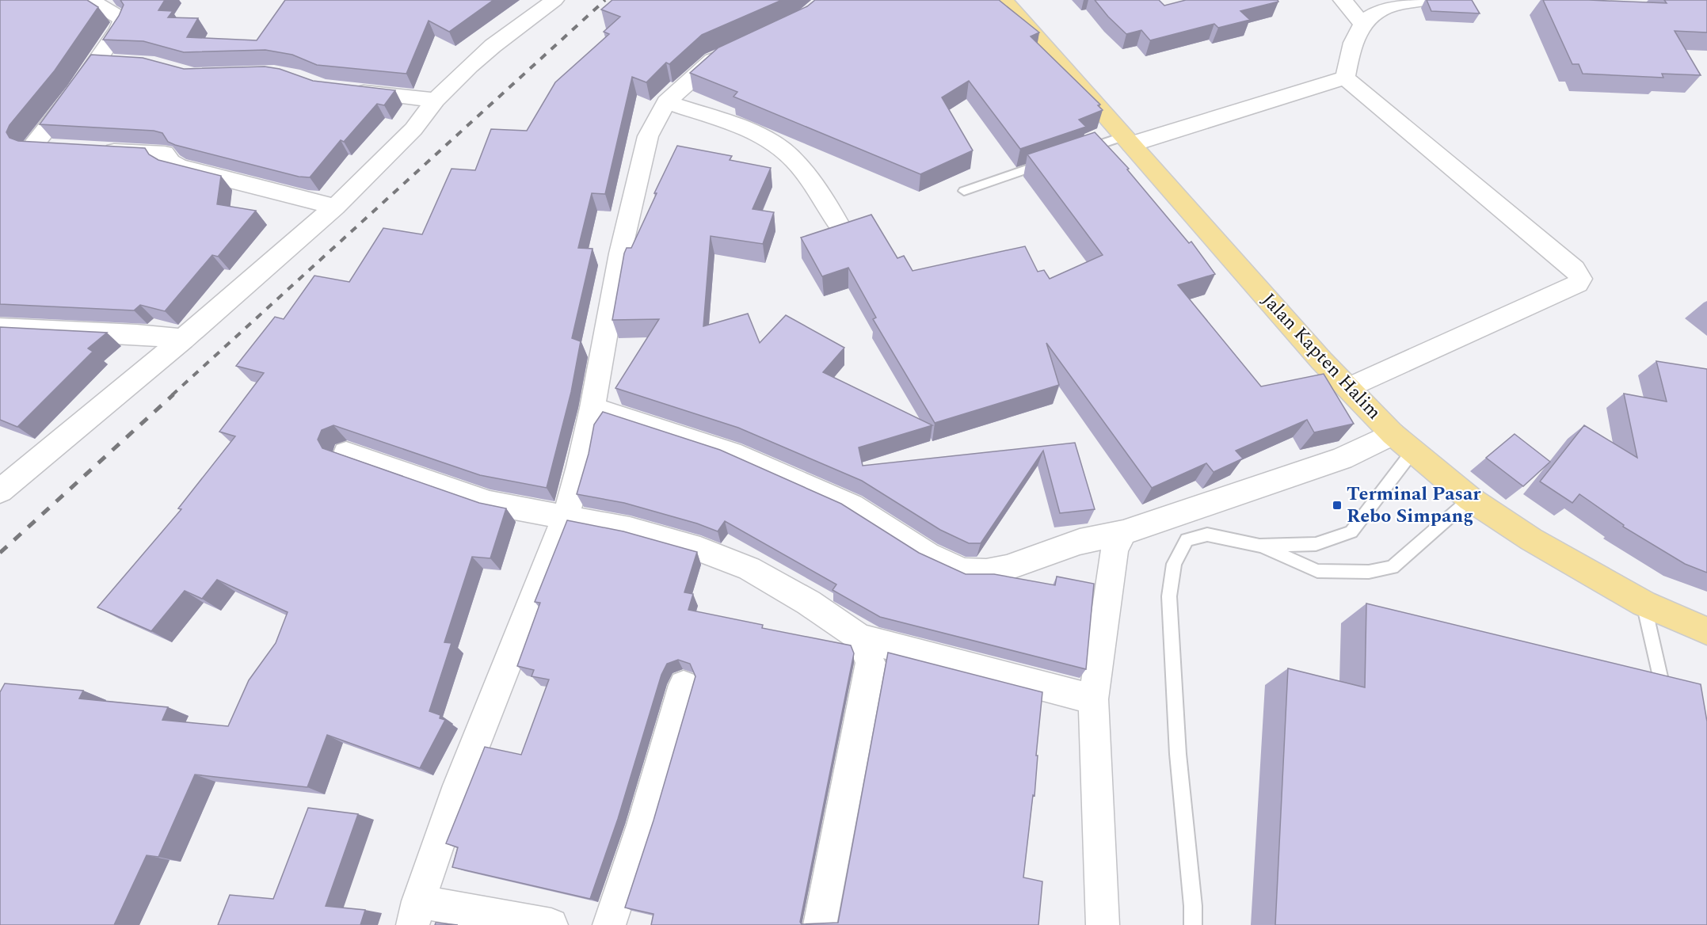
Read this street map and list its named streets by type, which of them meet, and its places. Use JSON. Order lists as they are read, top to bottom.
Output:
{
  "streets": {
    "main road": ["Jalan Kapten Halim"]
  },
  "places": {
    "transit": ["Terminal Pasar Rebo Simpang"]
  }
}
